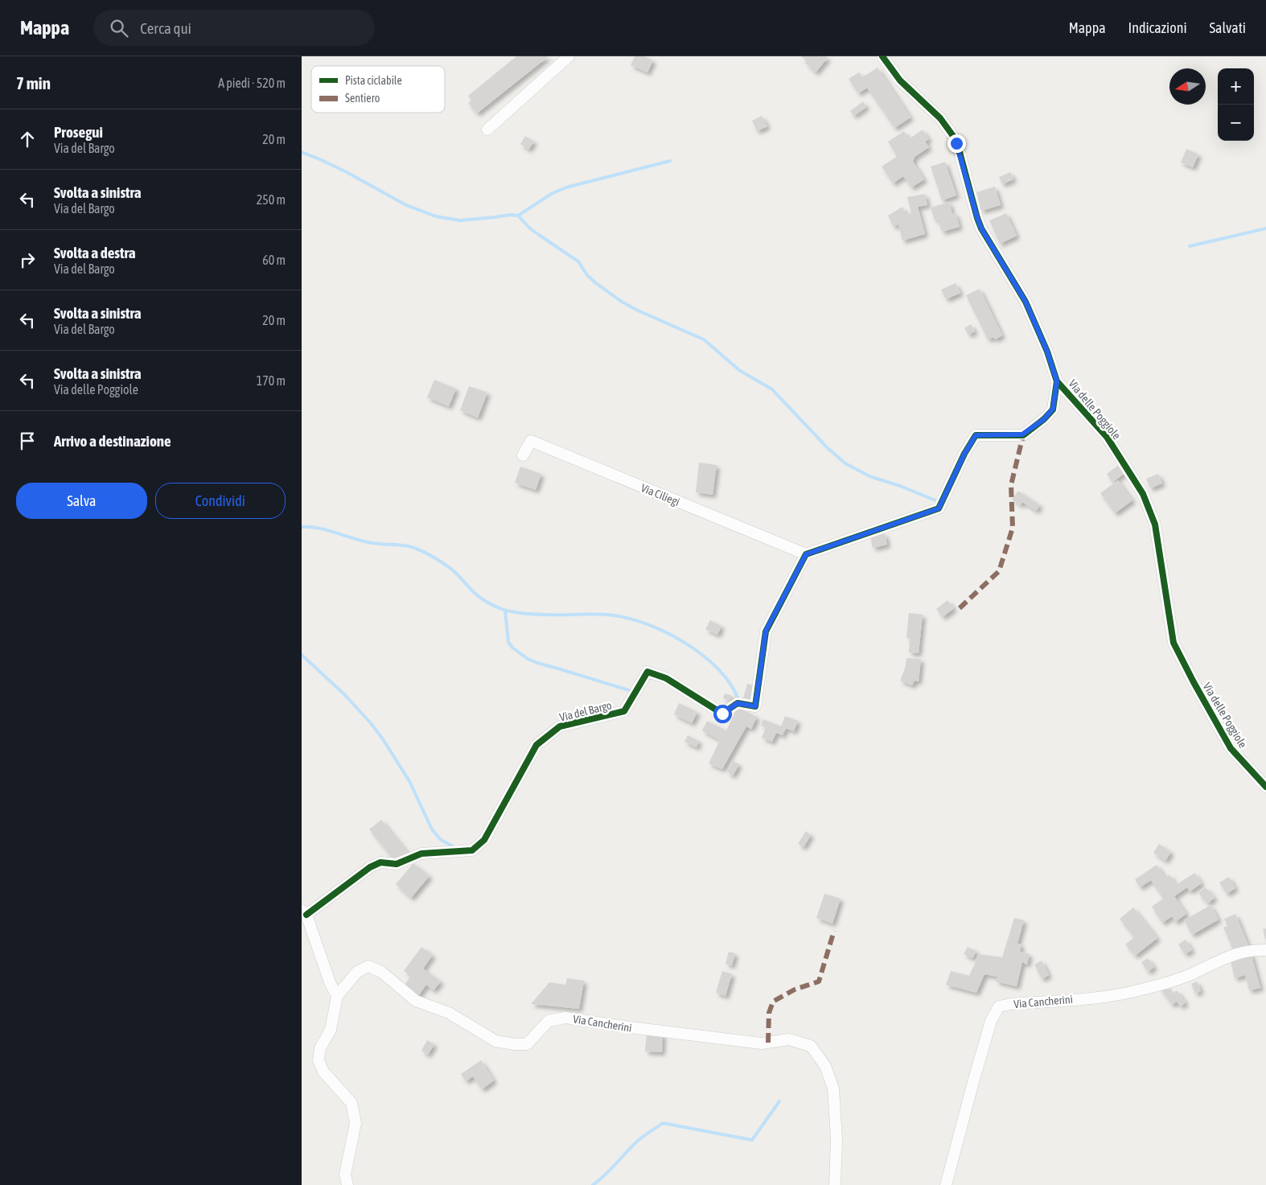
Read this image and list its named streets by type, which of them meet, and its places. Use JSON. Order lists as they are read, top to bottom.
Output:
{
  "streets": {
    "street": [
      "Via delle Poggiole",
      "Via Ciliegi",
      "Via del Bargo",
      "Via Cancherini"
    ]
  },
  "crossings": [
    ["Via Ciliegi", "Via del Bargo"]
  ],
  "legend": ["Pista ciclabile", "Sentiero"],
  "north": "left",
  "page": {
    "header": "Mappa",
    "search": "Cerca qui",
    "nav": ["Mappa", "Indicazioni", "Salvati"],
    "heading": ["7 min", "A piedi · 520 m"],
    "map_buttons": ["+", "−"],
    "list": [
      ["Prosegui", "Via del Bargo", "20 m"],
      ["Svolta a sinistra", "Via del Bargo", "250 m"],
      ["Svolta a destra", "Via del Bargo", "60 m"],
      ["Svolta a sinistra", "Via del Bargo", "20 m"],
      ["Svolta a sinistra", "Via delle Poggiole", "170 m"],
      "Arrivo a destinazione"
    ],
    "buttons": ["Salva", "Condividi"]
  }
}
